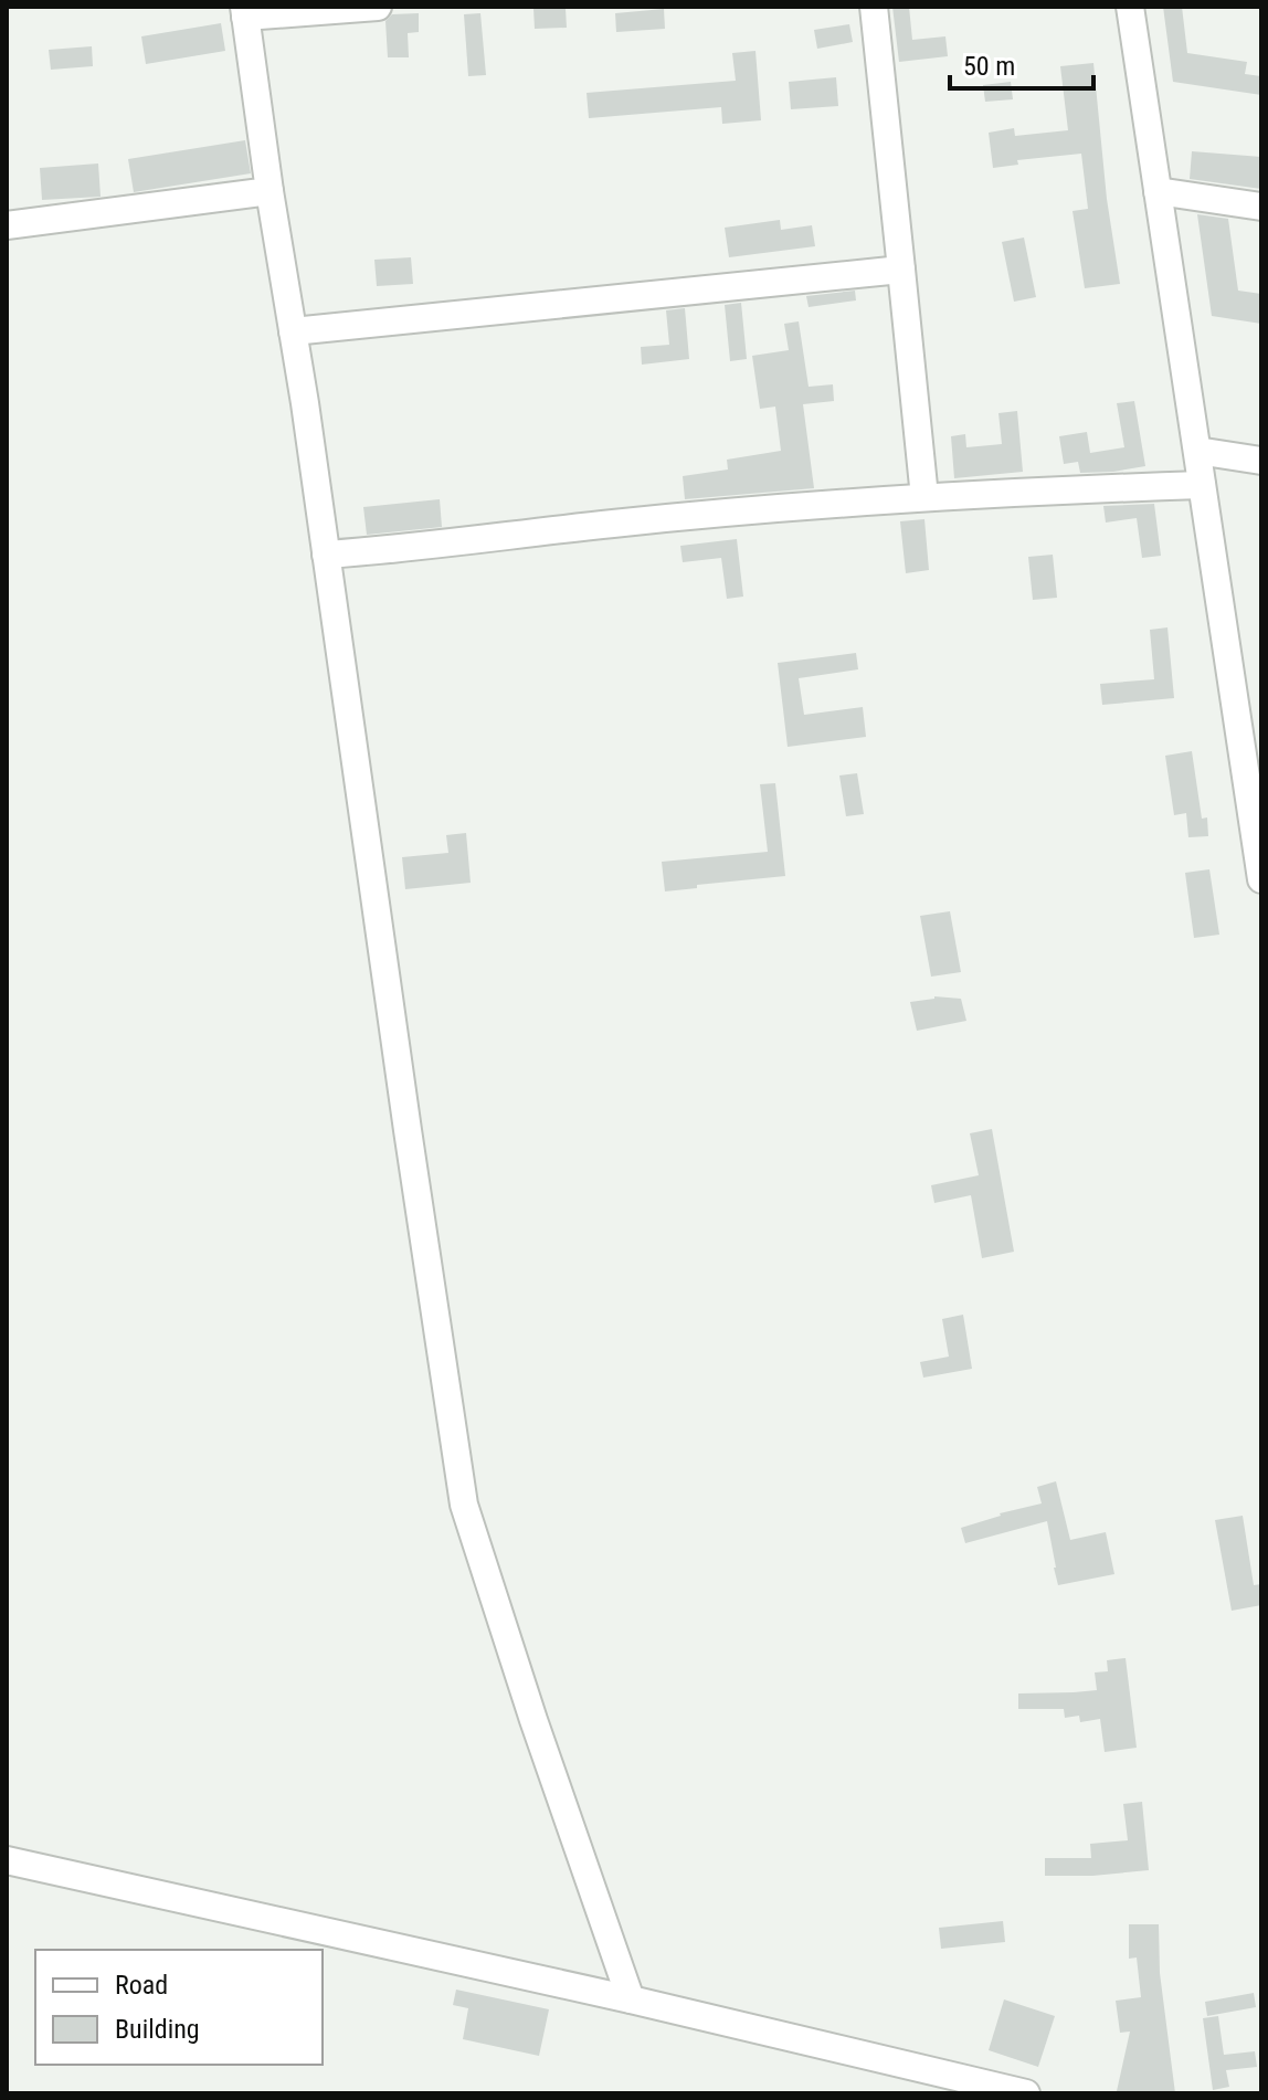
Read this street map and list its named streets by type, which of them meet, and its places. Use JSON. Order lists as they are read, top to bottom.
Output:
{
  "legend": ["Road", "Building"],
  "scale_bar": "50 m"
}
